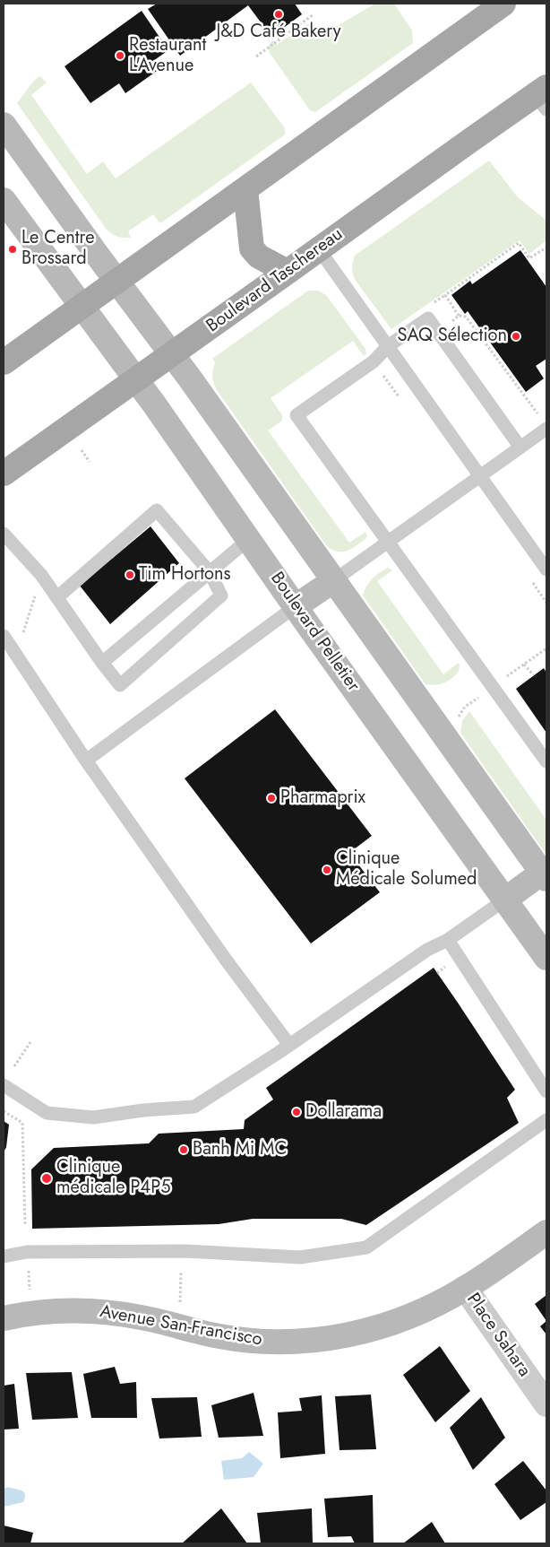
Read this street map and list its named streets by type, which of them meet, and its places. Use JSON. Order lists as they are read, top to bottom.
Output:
{
  "streets": {
    "main road": ["Boulevard Taschereau"],
    "street": ["Boulevard Pelletier", "Avenue San-Francisco", "Place Sahara"]
  },
  "crossings": [
    ["Boulevard Taschereau", "Boulevard Pelletier"],
    ["Avenue San-Francisco", "Place Sahara"]
  ],
  "places": [
    "J&D Café Bakery",
    "Restaurant L'Avenue",
    "Le Centre Brossard",
    "SAQ Sélection",
    "Tim Hortons",
    "Pharmaprix",
    "Clinique Médicale Solumed",
    "Dollarama",
    "Banh Mi MC",
    "Clinique médicale P4P5"
  ]
}
